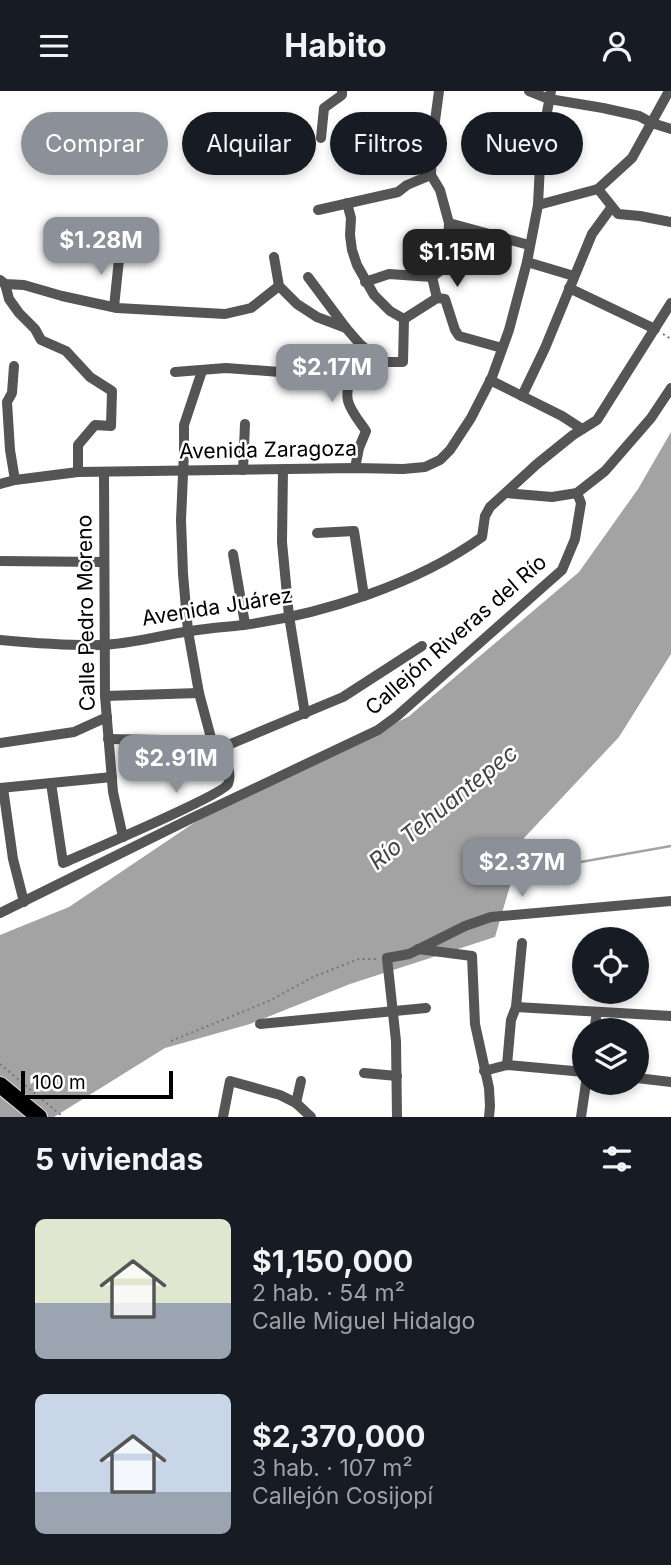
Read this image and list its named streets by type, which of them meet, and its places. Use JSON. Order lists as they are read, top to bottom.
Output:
{
  "streets": {
    "street": [
      "Avenida Zaragoza",
      "Avenida Juárez",
      "Calle Pedro Moreno",
      "Callejón Riveras del Río"
    ]
  },
  "crossings": [
    ["Avenida Zaragoza", "Calle Pedro Moreno"],
    ["Avenida Juárez", "Calle Pedro Moreno"]
  ],
  "water": ["Río Tehuantepec"],
  "scale_bar": "100 m",
  "page": {
    "header": "Habito",
    "chip": [
      "Comprar",
      "Alquilar",
      "Filtros",
      "Nuevo"
    ],
    "price": [
      "$1.28M",
      "$1.15M",
      "$2.17M",
      "$2.91M",
      "$2.37M"
    ],
    "scale": "100 m",
    "heading": "5 viviendas",
    "list": [
      {
        "name": "$1,150,000",
        "note": "2 hab. · 54 m² · Calle Miguel Hidalgo"
      },
      {
        "name": "$2,370,000",
        "note": "3 hab. · 107 m² · Callejón Cosijopí"
      }
    ]
  }
}
